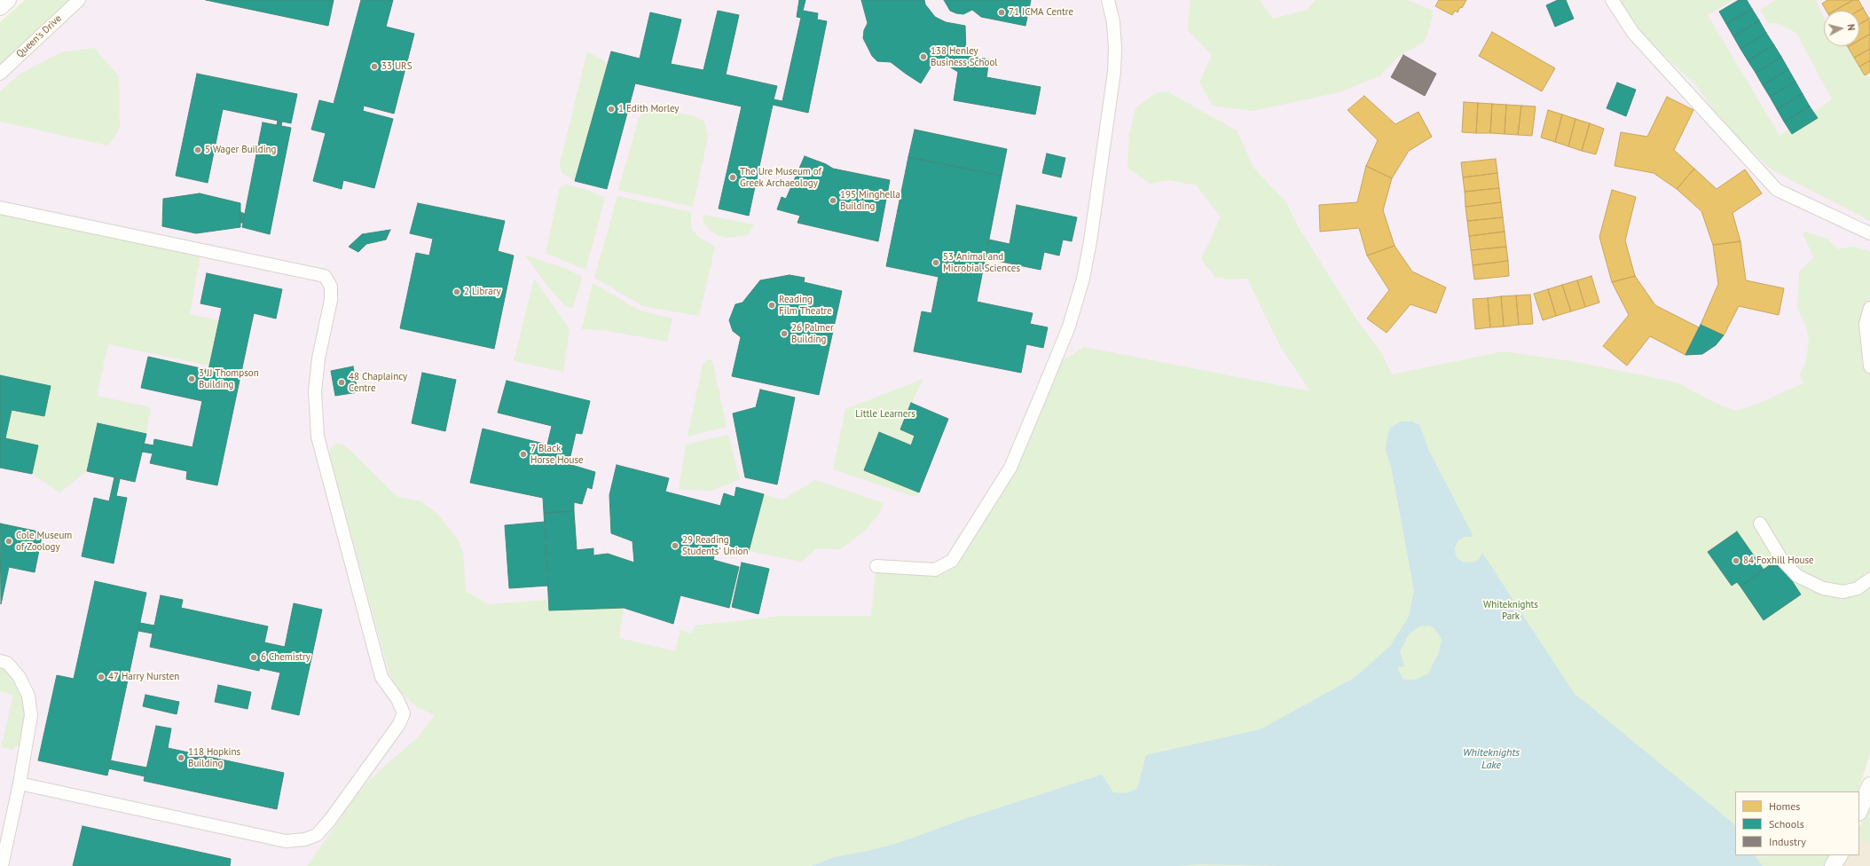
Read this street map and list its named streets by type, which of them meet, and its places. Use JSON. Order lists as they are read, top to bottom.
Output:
{
  "streets": {
    "street": ["Queen's Drive"]
  },
  "water": ["Whiteknights Lake"],
  "parks": ["Little Learners", "Whiteknights Park"],
  "places": [
    "71 ICMA Centre",
    "138 Henley Business School",
    "33 URS",
    "1 Edith Morley",
    "5 Wager Building",
    "The Ure Museum of Greek Archaeology",
    "195 Minghella Building",
    "53 Animal and Microbial Sciences",
    "2 Library",
    "Reading Film Theatre",
    "26 Palmer Building",
    "3 JJ Thompson Building",
    "48 Chaplaincy Centre",
    "7 Black Horse House",
    "Cole Museum of Zoology",
    "29 Reading Students’ Union",
    "84 Foxhill House",
    "6 Chemistry",
    "47 Harry Nursten",
    "118 Hopkins Building"
  ],
  "legend": ["Homes", "Schools", "Industry"],
  "north": "right"
}
